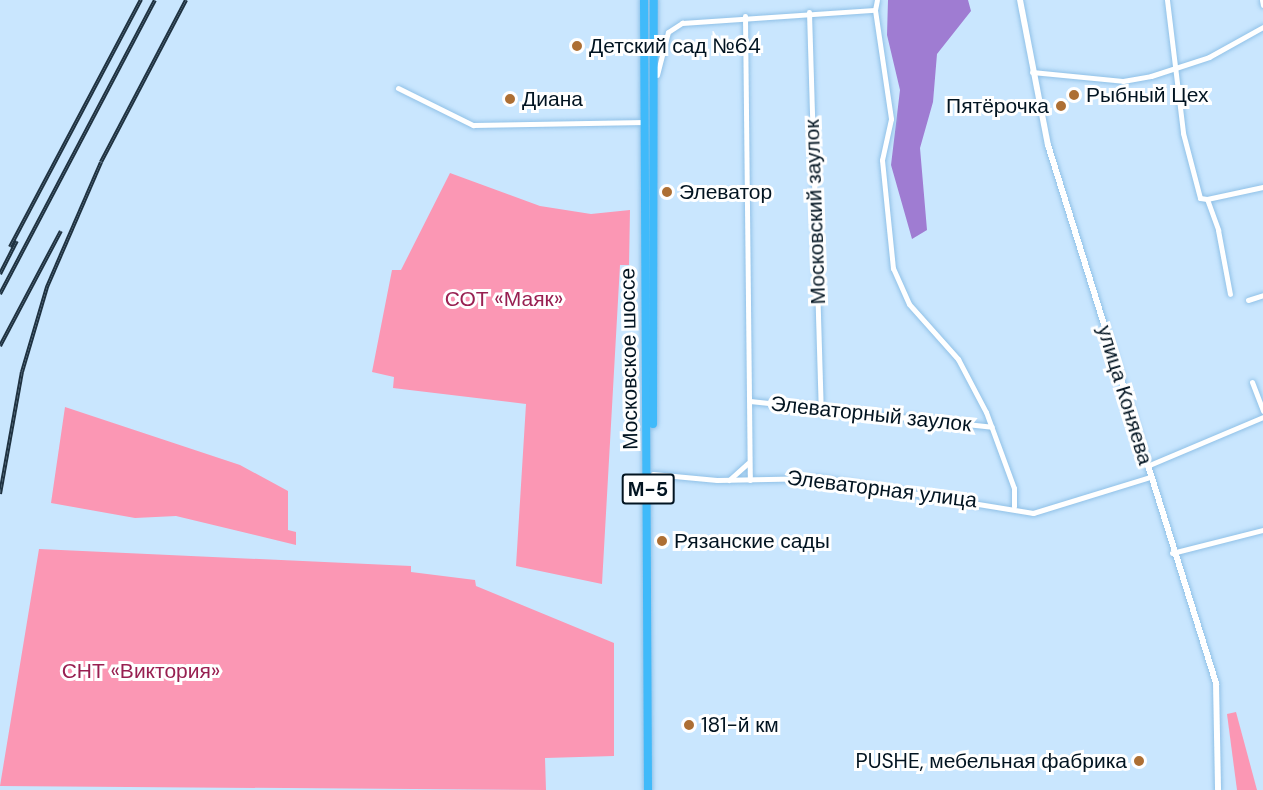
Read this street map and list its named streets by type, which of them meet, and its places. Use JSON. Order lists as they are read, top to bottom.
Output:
{
  "streets": {
    "highway": ["Московское шоссе", "М-5"],
    "street": [
      "Московский заулок",
      "улица Коняева",
      "Элеваторный заулок",
      "Элеваторная улица"
    ]
  },
  "crossings": [
    ["Московский заулок", "Элеваторный заулок"],
    ["Московское шоссе", "Элеваторная улица"],
    ["улица Коняева", "Элеваторная улица"]
  ],
  "parks": ["СОТ «Маяк»", "СНТ «Виктория»"],
  "places": [
    "Детский сад №64",
    "Рыбный Цех",
    "Диана",
    "Пятёрочка",
    "Элеватор",
    "Рязанские сады",
    "181-й км",
    "PUSHE, мебельная фабрика"
  ]
}
